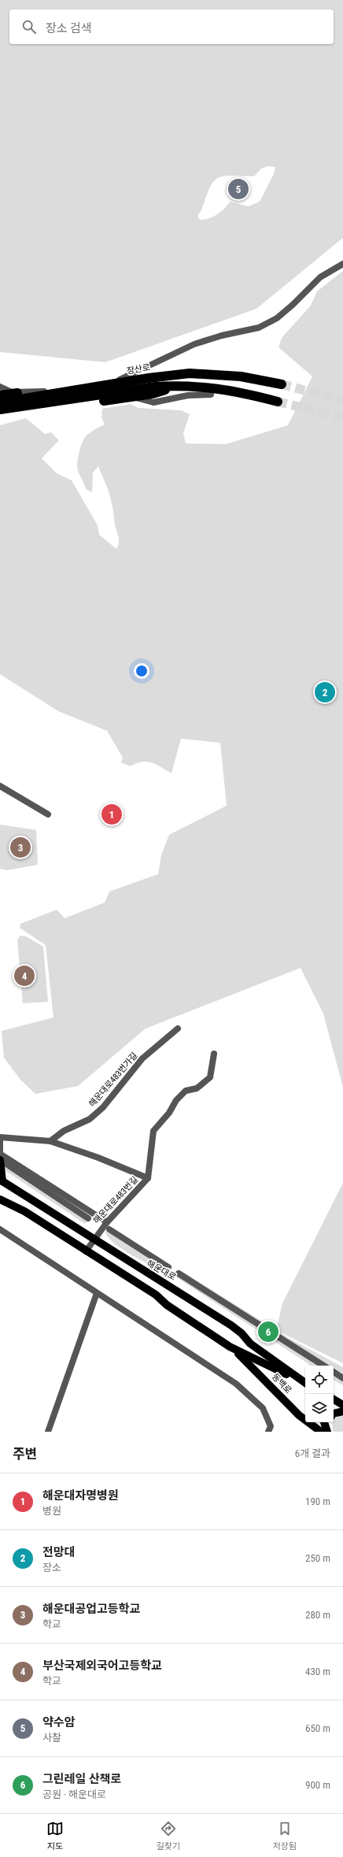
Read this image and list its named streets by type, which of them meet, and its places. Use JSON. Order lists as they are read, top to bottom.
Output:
{
  "streets": {
    "highway": ["장산로"],
    "main road": ["해운대로", "동백로"],
    "street": ["해운대로483번가길", "해운대로483번길"]
  },
  "crossings": [
    ["해운대로483번길", "해운대로"],
    ["해운대로", "동백로"]
  ],
  "page": {
    "search": "장소 검색",
    "pins": [
      "5",
      "2",
      "1",
      "3",
      "4",
      "6"
    ],
    "heading": ["주변", "6개 결과"],
    "list": [
      {
        "mark": "1",
        "name": "해운대자명병원",
        "note": "병원",
        "value": "190 m"
      },
      {
        "mark": "2",
        "name": "전망대",
        "note": "장소",
        "value": "250 m"
      },
      {
        "mark": "3",
        "name": "해운대공업고등학교",
        "note": "학교",
        "value": "280 m"
      },
      {
        "mark": "4",
        "name": "부산국제외국어고등학교",
        "note": "학교",
        "value": "430 m"
      },
      {
        "mark": "5",
        "name": "약수암",
        "note": "사찰",
        "value": "650 m"
      },
      {
        "mark": "6",
        "name": "그린레일 산책로",
        "note": "공원 · 해운대로",
        "value": "900 m"
      }
    ],
    "nav": ["지도", "길찾기", "저장됨"]
  }
}
